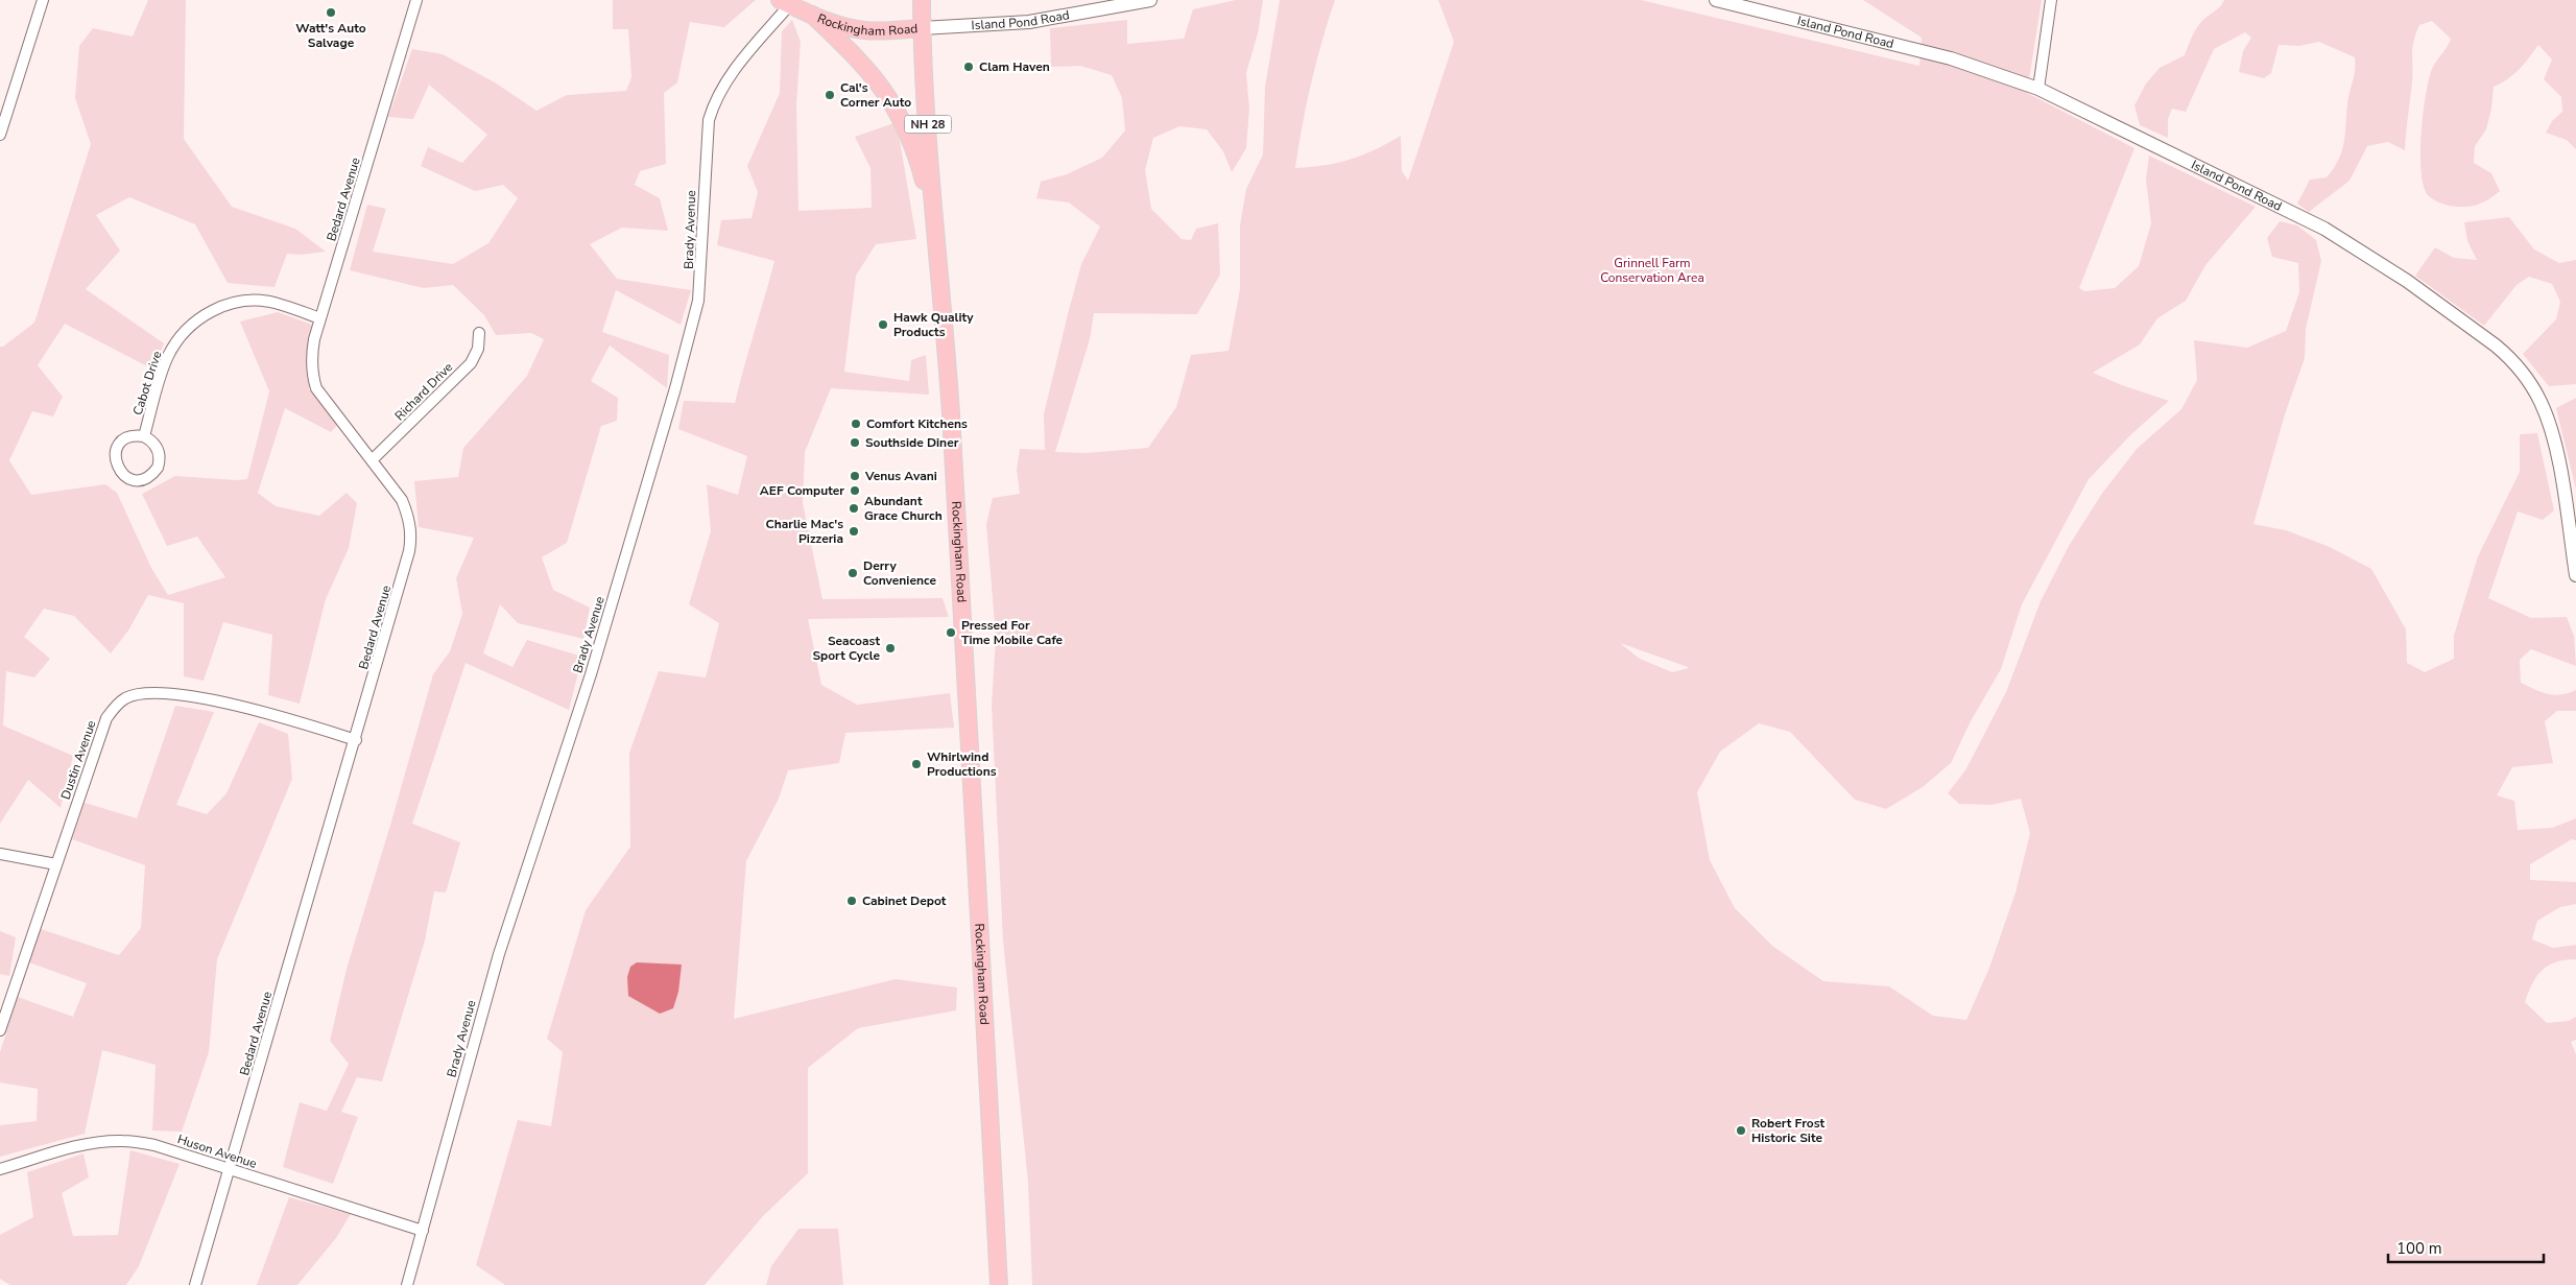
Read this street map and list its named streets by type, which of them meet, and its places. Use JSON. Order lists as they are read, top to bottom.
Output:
{
  "streets": {
    "main road": ["Rockingham Road", "NH 28"],
    "street": [
      "Island Pond Road",
      "Bedard Avenue",
      "Brady Avenue",
      "Cabot Drive",
      "Richard Drive",
      "Dustin Avenue",
      "Huson Avenue"
    ]
  },
  "crossings": [
    ["Island Pond Road", "Rockingham Road"],
    ["Rockingham Road", "NH 28"],
    ["Rockingham Road", "Brady Avenue"],
    ["Bedard Avenue", "Cabot Drive"],
    ["Bedard Avenue", "Richard Drive"],
    ["Bedard Avenue", "Dustin Avenue"],
    ["Bedard Avenue", "Huson Avenue"],
    ["Brady Avenue", "Huson Avenue"]
  ],
  "parks": ["Grinnell Farm Conservation Area"],
  "places": [
    "Watt's Auto Salvage",
    "Clam Haven",
    "Cal's Corner Auto",
    "Hawk Quality Products",
    "Comfort Kitchens",
    "Southside Diner",
    "Venus Avani",
    "AEF Computer",
    "Abundant Grace Church",
    "Charlie Mac's Pizzeria",
    "Derry Convenience",
    "Pressed For Time Mobile Cafe",
    "Seacoast Sport Cycle",
    "Whirlwind Productions",
    "Cabinet Depot",
    "Robert Frost Historic Site"
  ],
  "scale_bar": "100 m"
}
